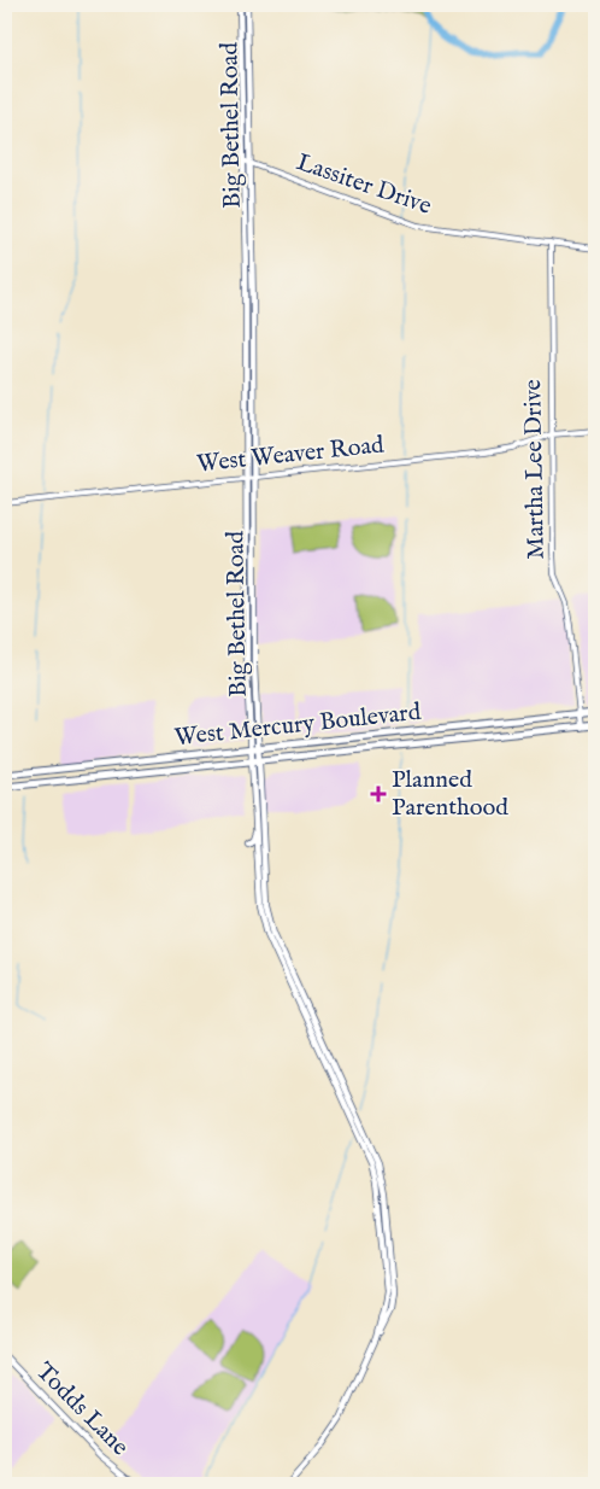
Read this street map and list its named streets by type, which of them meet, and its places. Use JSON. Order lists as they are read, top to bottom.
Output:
{
  "streets": {
    "highway": ["West Mercury Boulevard"],
    "main road": ["Big Bethel Road", "Todds Lane"],
    "street": ["Lassiter Drive", "West Weaver Road", "Martha Lee Drive"]
  },
  "crossings": [
    ["Big Bethel Road", "Lassiter Drive"],
    ["Big Bethel Road", "West Weaver Road"],
    ["Big Bethel Road", "West Mercury Boulevard"],
    ["Lassiter Drive", "Martha Lee Drive"],
    ["West Weaver Road", "Martha Lee Drive"],
    ["Martha Lee Drive", "West Mercury Boulevard"]
  ],
  "places": {
    "health": ["Planned Parenthood"]
  }
}
